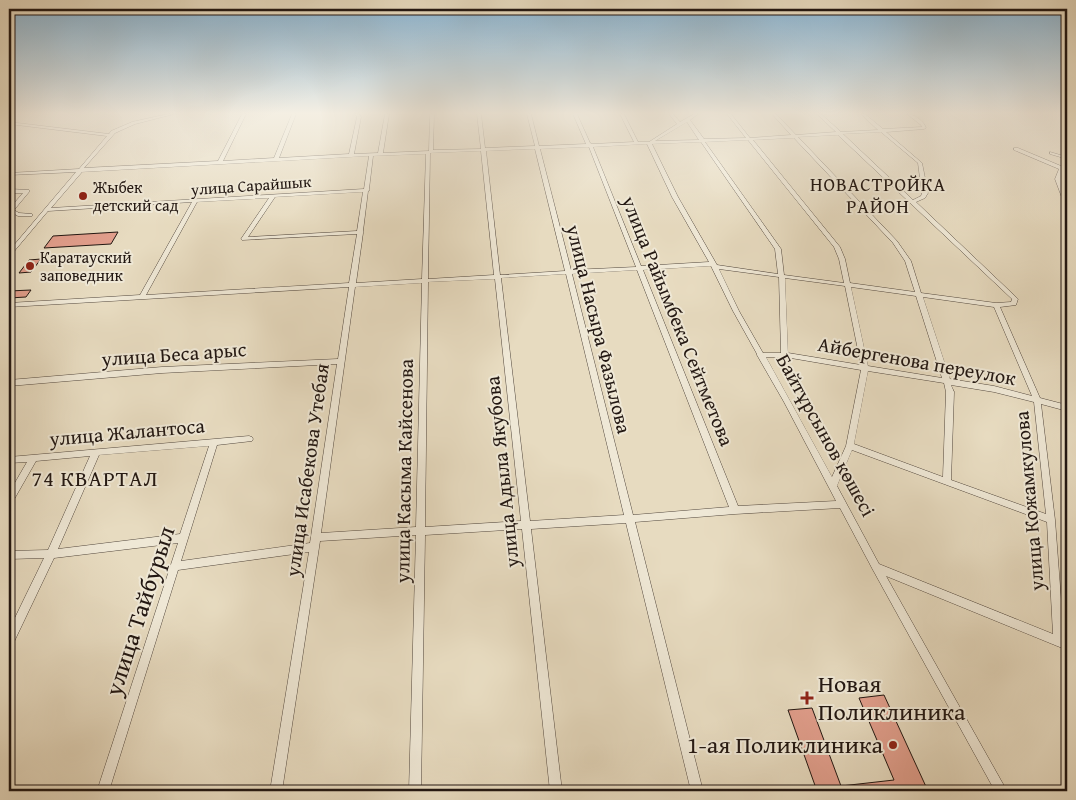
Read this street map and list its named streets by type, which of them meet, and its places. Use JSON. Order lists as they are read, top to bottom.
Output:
{
  "streets": {
    "street": [
      "улица Сарайшык",
      "улица Райымбека Сейтметова",
      "улица Насыра Фазылова",
      "улица Беса арыс",
      "Айбергенова переулок",
      "улица Жалантоса",
      "Байтұрсынов көшесі",
      "улица Исабекова Утебая",
      "улица Касыма Кайсенова",
      "улица Адыла Якубова",
      "улица Кожамкулова",
      "улица Тайбурыл"
    ]
  },
  "crossings": [
    ["улица Сарайшык", "улица Исабекова Утебая"],
    ["улица Беса арыс", "улица Исабекова Утебая"],
    ["Айбергенова переулок", "Байтұрсынов көшесі"],
    ["Айбергенова переулок", "улица Кожамкулова"],
    ["улица Жалантоса", "улица Тайбурыл"]
  ],
  "districts": ["НОВАСТРОЙКА РАЙОН", "74 КВАРТАЛ"],
  "places": {
    "other": ["Жыбек детский сад", "Каратауский заповедник", "1-ая Поликлиника"],
    "health": ["Новая Поликлиника"]
  }
}
